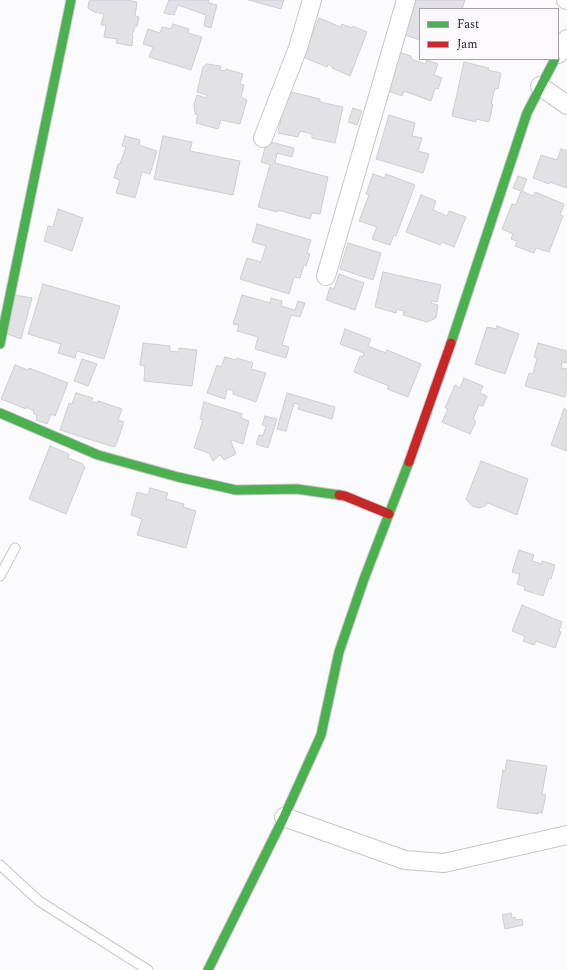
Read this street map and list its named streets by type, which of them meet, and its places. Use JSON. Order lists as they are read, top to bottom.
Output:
{
  "legend": ["Fast", "Jam"]
}
